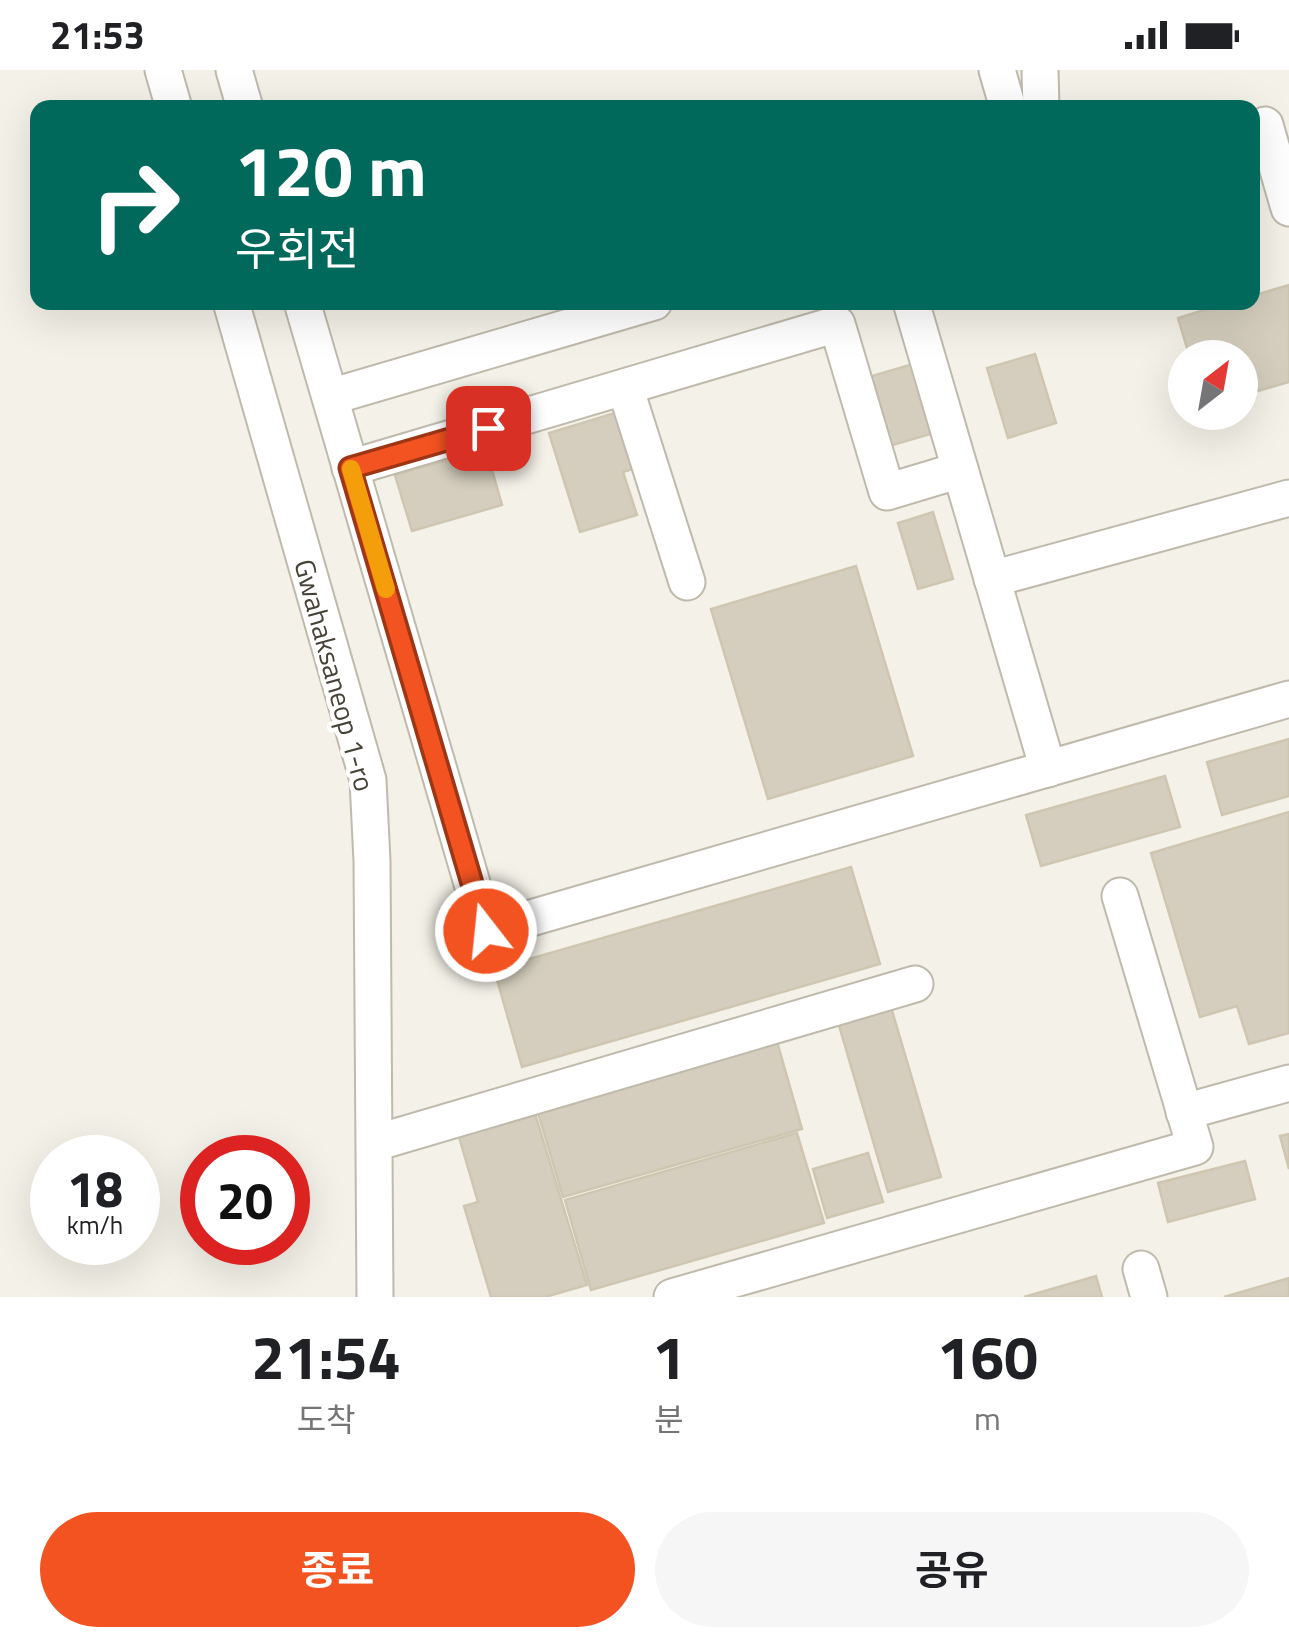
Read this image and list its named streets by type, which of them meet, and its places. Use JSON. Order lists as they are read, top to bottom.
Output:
{
  "streets": {
    "street": ["Gwahaksaneop 1-ro"]
  },
  "north": "top right",
  "page": {
    "status": "21:53",
    "turn": ["120 m", "우회전"],
    "speed": "18 km/h",
    "limit": "20",
    "eta": [
      "21:54",
      "도착",
      "1",
      "분",
      "160",
      "m"
    ],
    "buttons": ["종료", "공유"]
  }
}
